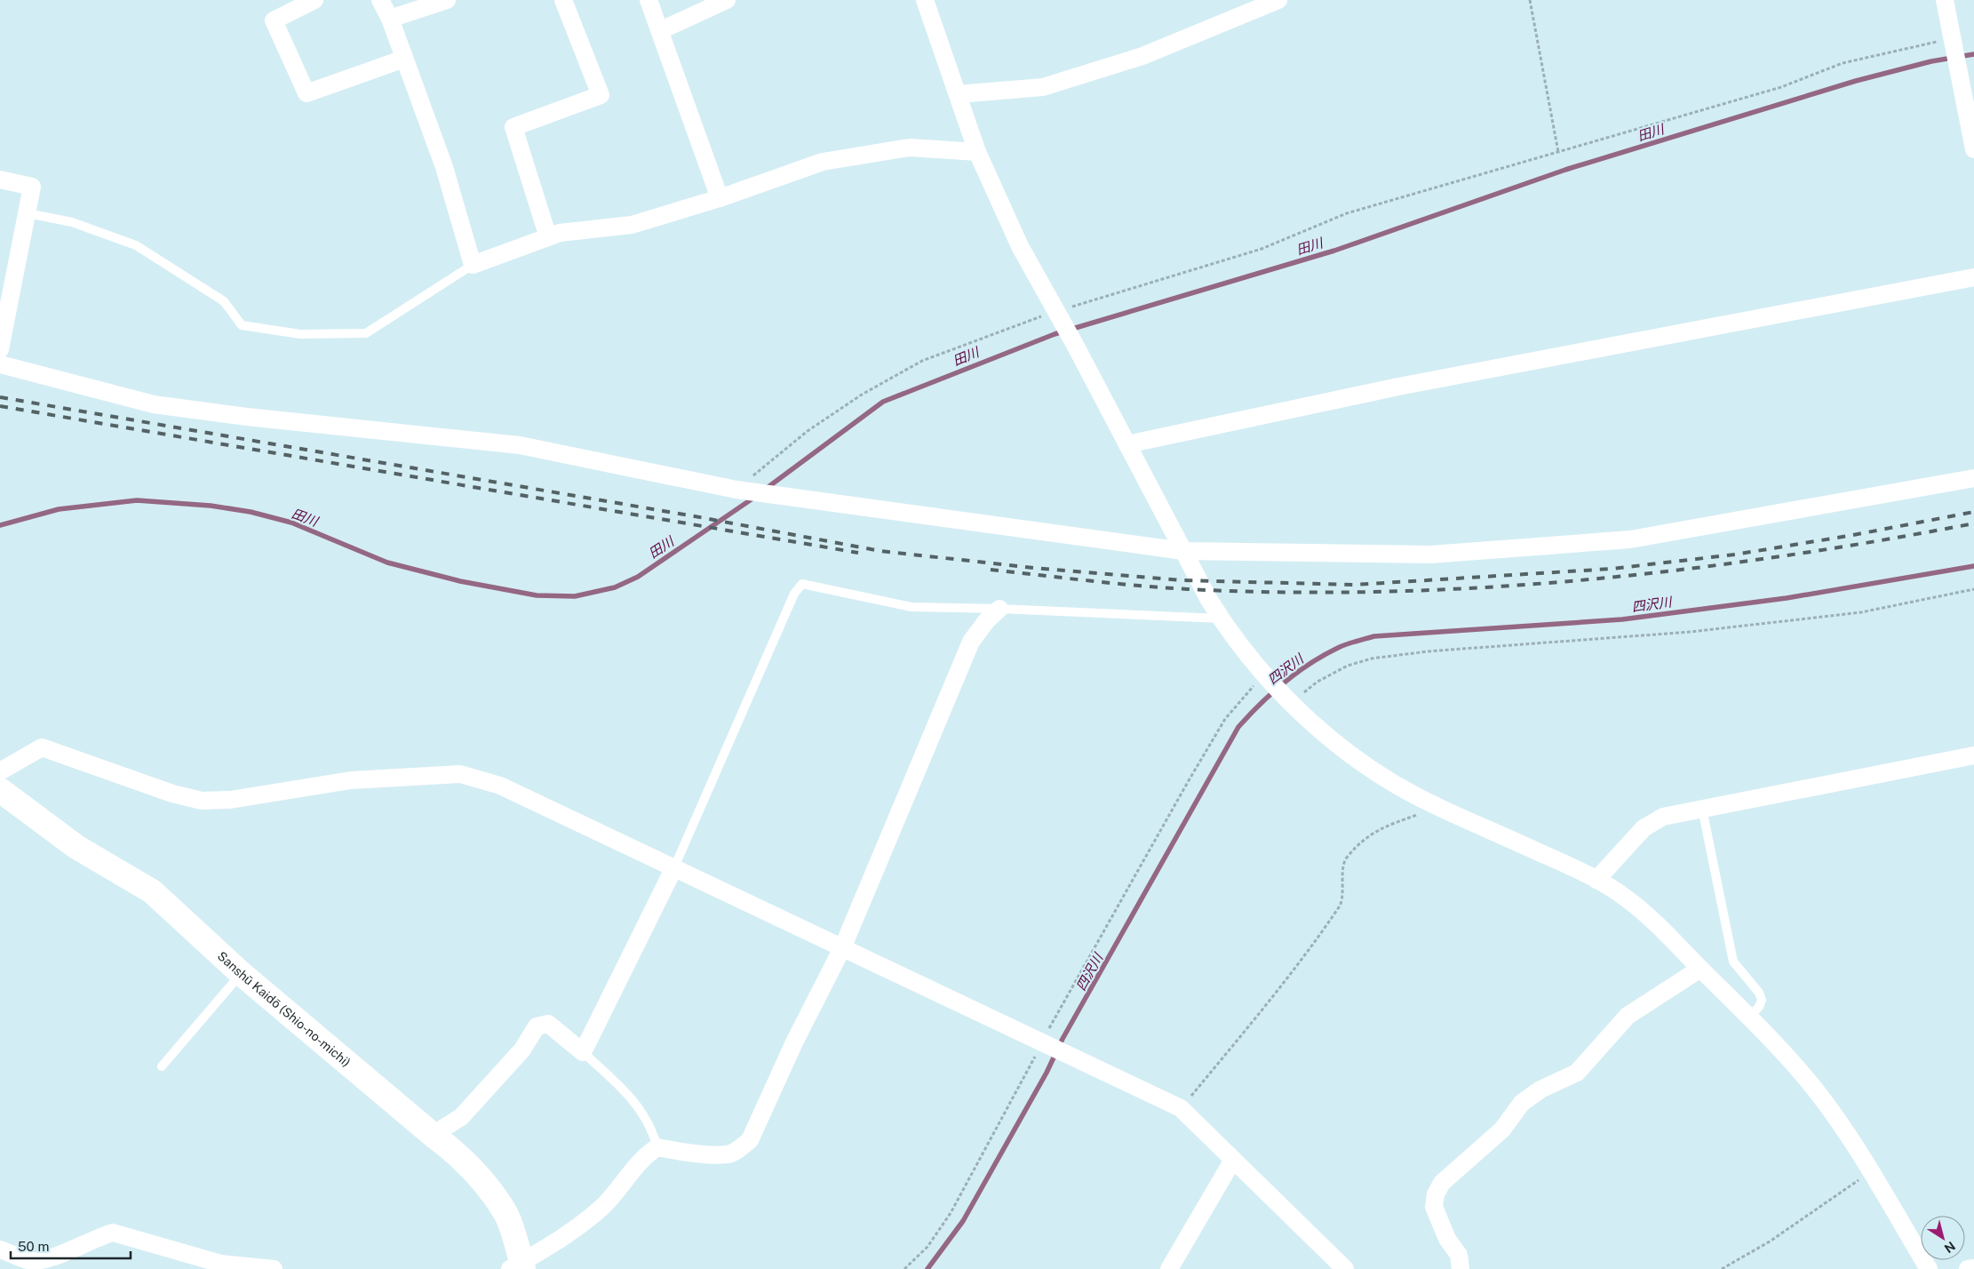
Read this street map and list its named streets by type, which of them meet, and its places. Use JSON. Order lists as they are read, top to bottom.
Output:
{
  "streets": {
    "street": ["Sanshū Kaidō (Shio-no-michi)"]
  },
  "water": ["田川", "四沢川"],
  "scale_bar": "50 m",
  "north": "bottom right"
}
